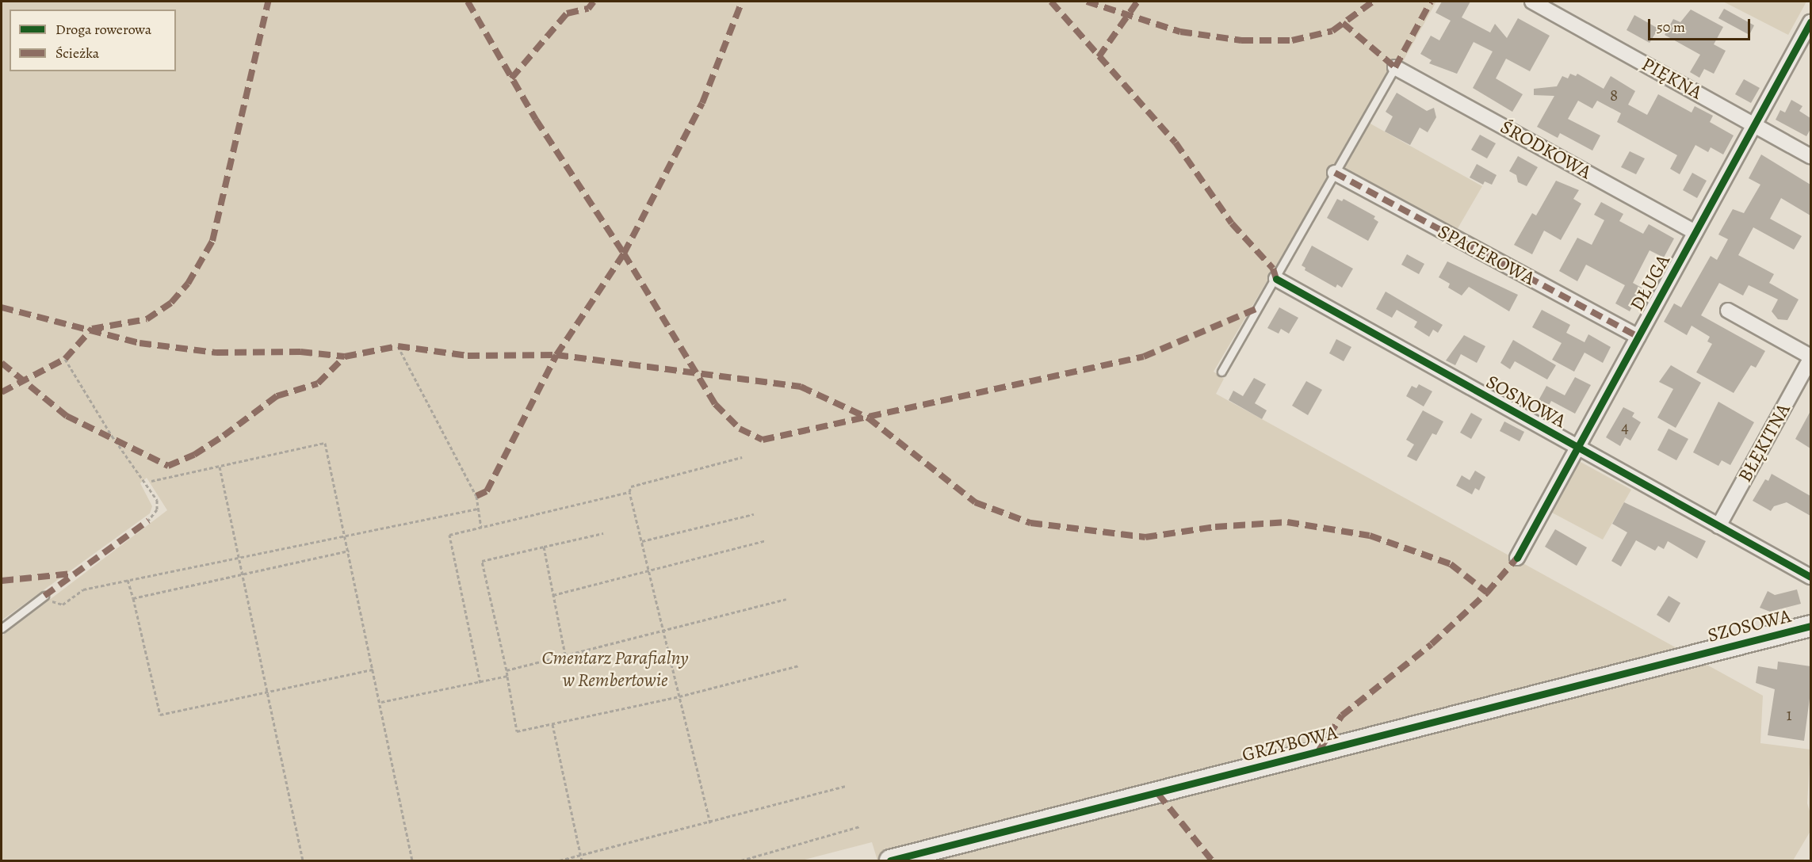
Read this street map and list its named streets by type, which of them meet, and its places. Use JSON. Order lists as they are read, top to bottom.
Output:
{
  "streets": {
    "street": [
      "PIĘKNA",
      "ŚRODKOWA",
      "SPACEROWA",
      "DŁUGA",
      "SOSNOWA",
      "BŁĘKITNA",
      "SZOSOWA",
      "GRZYBOWA"
    ]
  },
  "crossings": [
    ["PIĘKNA", "DŁUGA"],
    ["ŚRODKOWA", "DŁUGA"],
    ["SPACEROWA", "DŁUGA"],
    ["DŁUGA", "SOSNOWA"],
    ["SOSNOWA", "BŁĘKITNA"],
    ["SZOSOWA", "GRZYBOWA"]
  ],
  "parks": ["Cmentarz Parafialny w Rembertowie"],
  "house_numbers": ["8", "4", "1"],
  "legend": ["Droga rowerowa", "Ścieżka"],
  "scale_bar": "50 m"
}
